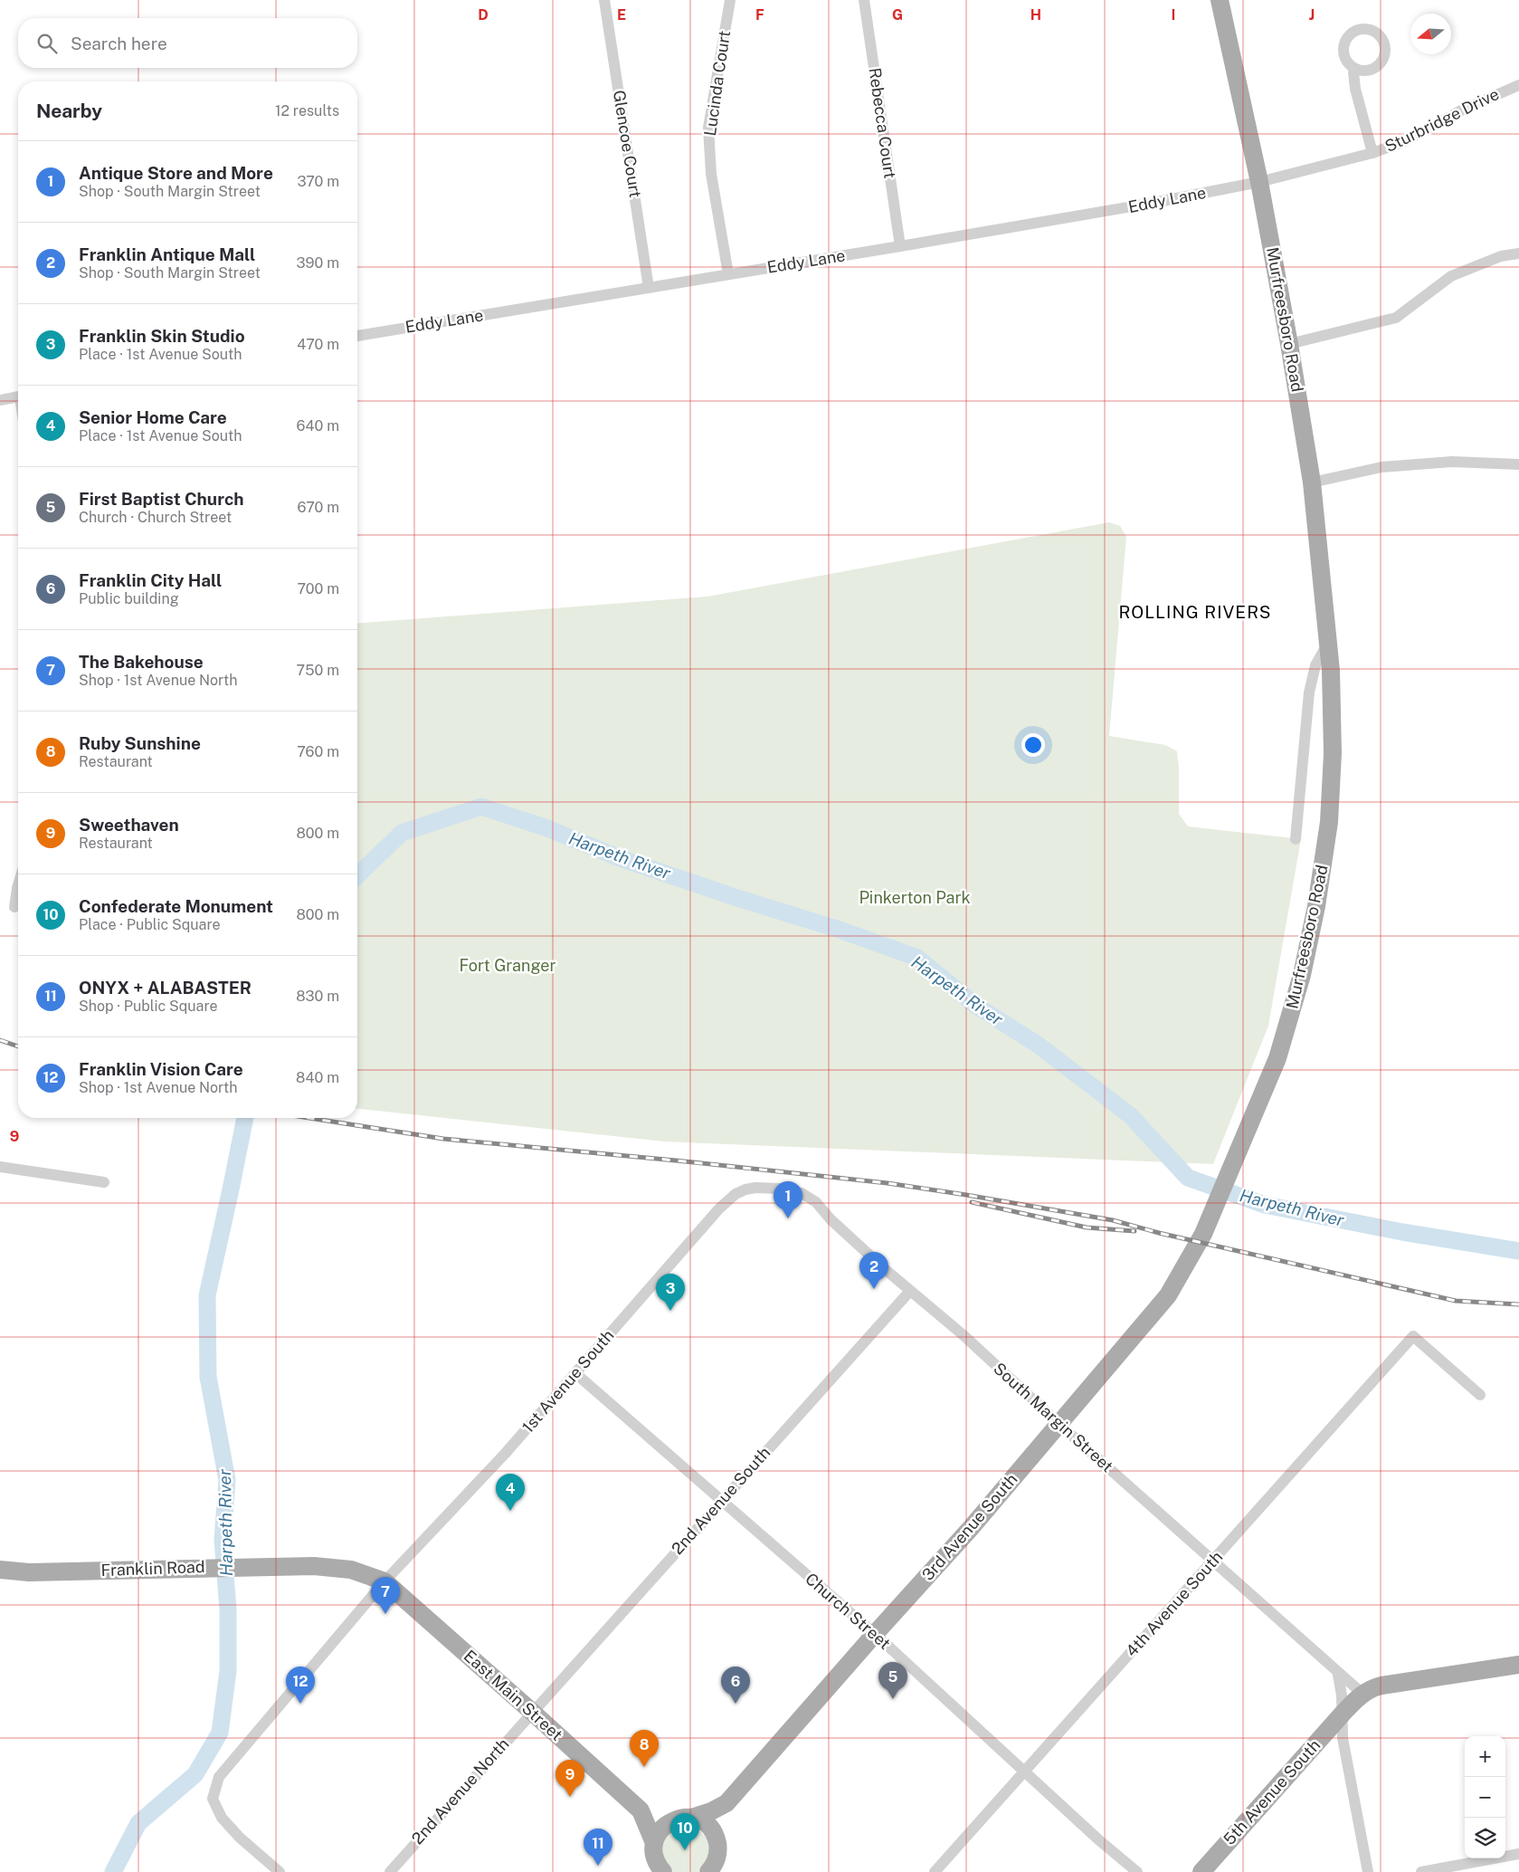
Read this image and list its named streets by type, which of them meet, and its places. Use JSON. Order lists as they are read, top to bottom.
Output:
{
  "streets": {
    "main road": [
      "Murfreesboro Road",
      "3rd Avenue South",
      "Franklin Road",
      "East Main Street",
      "5th Avenue South"
    ],
    "street": [
      "Lucinda Court",
      "Sturbridge Drive",
      "Rebecca Court",
      "Glencoe Court",
      "Eddy Lane",
      "1st Avenue South",
      "South Margin Street",
      "2nd Avenue South",
      "4th Avenue South",
      "Church Street",
      "2nd Avenue North"
    ]
  },
  "crossings": [
    ["Lucinda Court", "Eddy Lane"],
    ["Sturbridge Drive", "Eddy Lane"],
    ["Sturbridge Drive", "Murfreesboro Road"],
    ["Rebecca Court", "Eddy Lane"],
    ["Glencoe Court", "Eddy Lane"],
    ["Eddy Lane", "Murfreesboro Road"],
    ["Murfreesboro Road", "3rd Avenue South"],
    ["1st Avenue South", "South Margin Street"],
    ["1st Avenue South", "Franklin Road"],
    ["1st Avenue South", "Church Street"],
    ["1st Avenue South", "East Main Street"],
    ["South Margin Street", "2nd Avenue South"],
    ["South Margin Street", "3rd Avenue South"],
    ["South Margin Street", "4th Avenue South"],
    ["South Margin Street", "5th Avenue South"],
    ["2nd Avenue South", "Church Street"],
    ["2nd Avenue South", "East Main Street"],
    ["2nd Avenue South", "2nd Avenue North"],
    ["3rd Avenue South", "Church Street"],
    ["3rd Avenue South", "East Main Street"],
    ["Franklin Road", "East Main Street"],
    ["4th Avenue South", "Church Street"],
    ["East Main Street", "2nd Avenue North"]
  ],
  "districts": ["ROLLING RIVERS"],
  "water": ["Harpeth River"],
  "parks": ["Pinkerton Park", "Fort Granger"],
  "north": "left",
  "page": {
    "search": "Search here",
    "heading": ["Nearby", "12 results"],
    "list": [
      {
        "mark": "1",
        "name": "Antique Store and More",
        "note": "Shop · South Margin Street",
        "value": "370 m"
      },
      {
        "mark": "2",
        "name": "Franklin Antique Mall",
        "note": "Shop · South Margin Street",
        "value": "390 m"
      },
      {
        "mark": "3",
        "name": "Franklin Skin Studio",
        "note": "Place · 1st Avenue South",
        "value": "470 m"
      },
      {
        "mark": "4",
        "name": "Senior Home Care",
        "note": "Place · 1st Avenue South",
        "value": "640 m"
      },
      {
        "mark": "5",
        "name": "First Baptist Church",
        "note": "Church · Church Street",
        "value": "670 m"
      },
      {
        "mark": "6",
        "name": "Franklin City Hall",
        "note": "Public building",
        "value": "700 m"
      },
      {
        "mark": "7",
        "name": "The Bakehouse",
        "note": "Shop · 1st Avenue North",
        "value": "750 m"
      },
      {
        "mark": "8",
        "name": "Ruby Sunshine",
        "note": "Restaurant",
        "value": "760 m"
      },
      {
        "mark": "9",
        "name": "Sweethaven",
        "note": "Restaurant",
        "value": "800 m"
      },
      {
        "mark": "10",
        "name": "Confederate Monument",
        "note": "Place · Public Square",
        "value": "800 m"
      },
      {
        "mark": "11",
        "name": "ONYX + ALABASTER",
        "note": "Shop · Public Square",
        "value": "830 m"
      },
      {
        "mark": "12",
        "name": "Franklin Vision Care",
        "note": "Shop · 1st Avenue North",
        "value": "840 m"
      }
    ],
    "pins": [
      "1",
      "2",
      "3",
      "4",
      "7",
      "5",
      "6",
      "12",
      "8",
      "9",
      "10",
      "11"
    ],
    "map_buttons": ["+", "−"]
  },
  "grid": {
    "columns": [
      "D",
      "E",
      "F",
      "G",
      "H",
      "I",
      "J"
    ],
    "rows": ["9"]
  }
}
